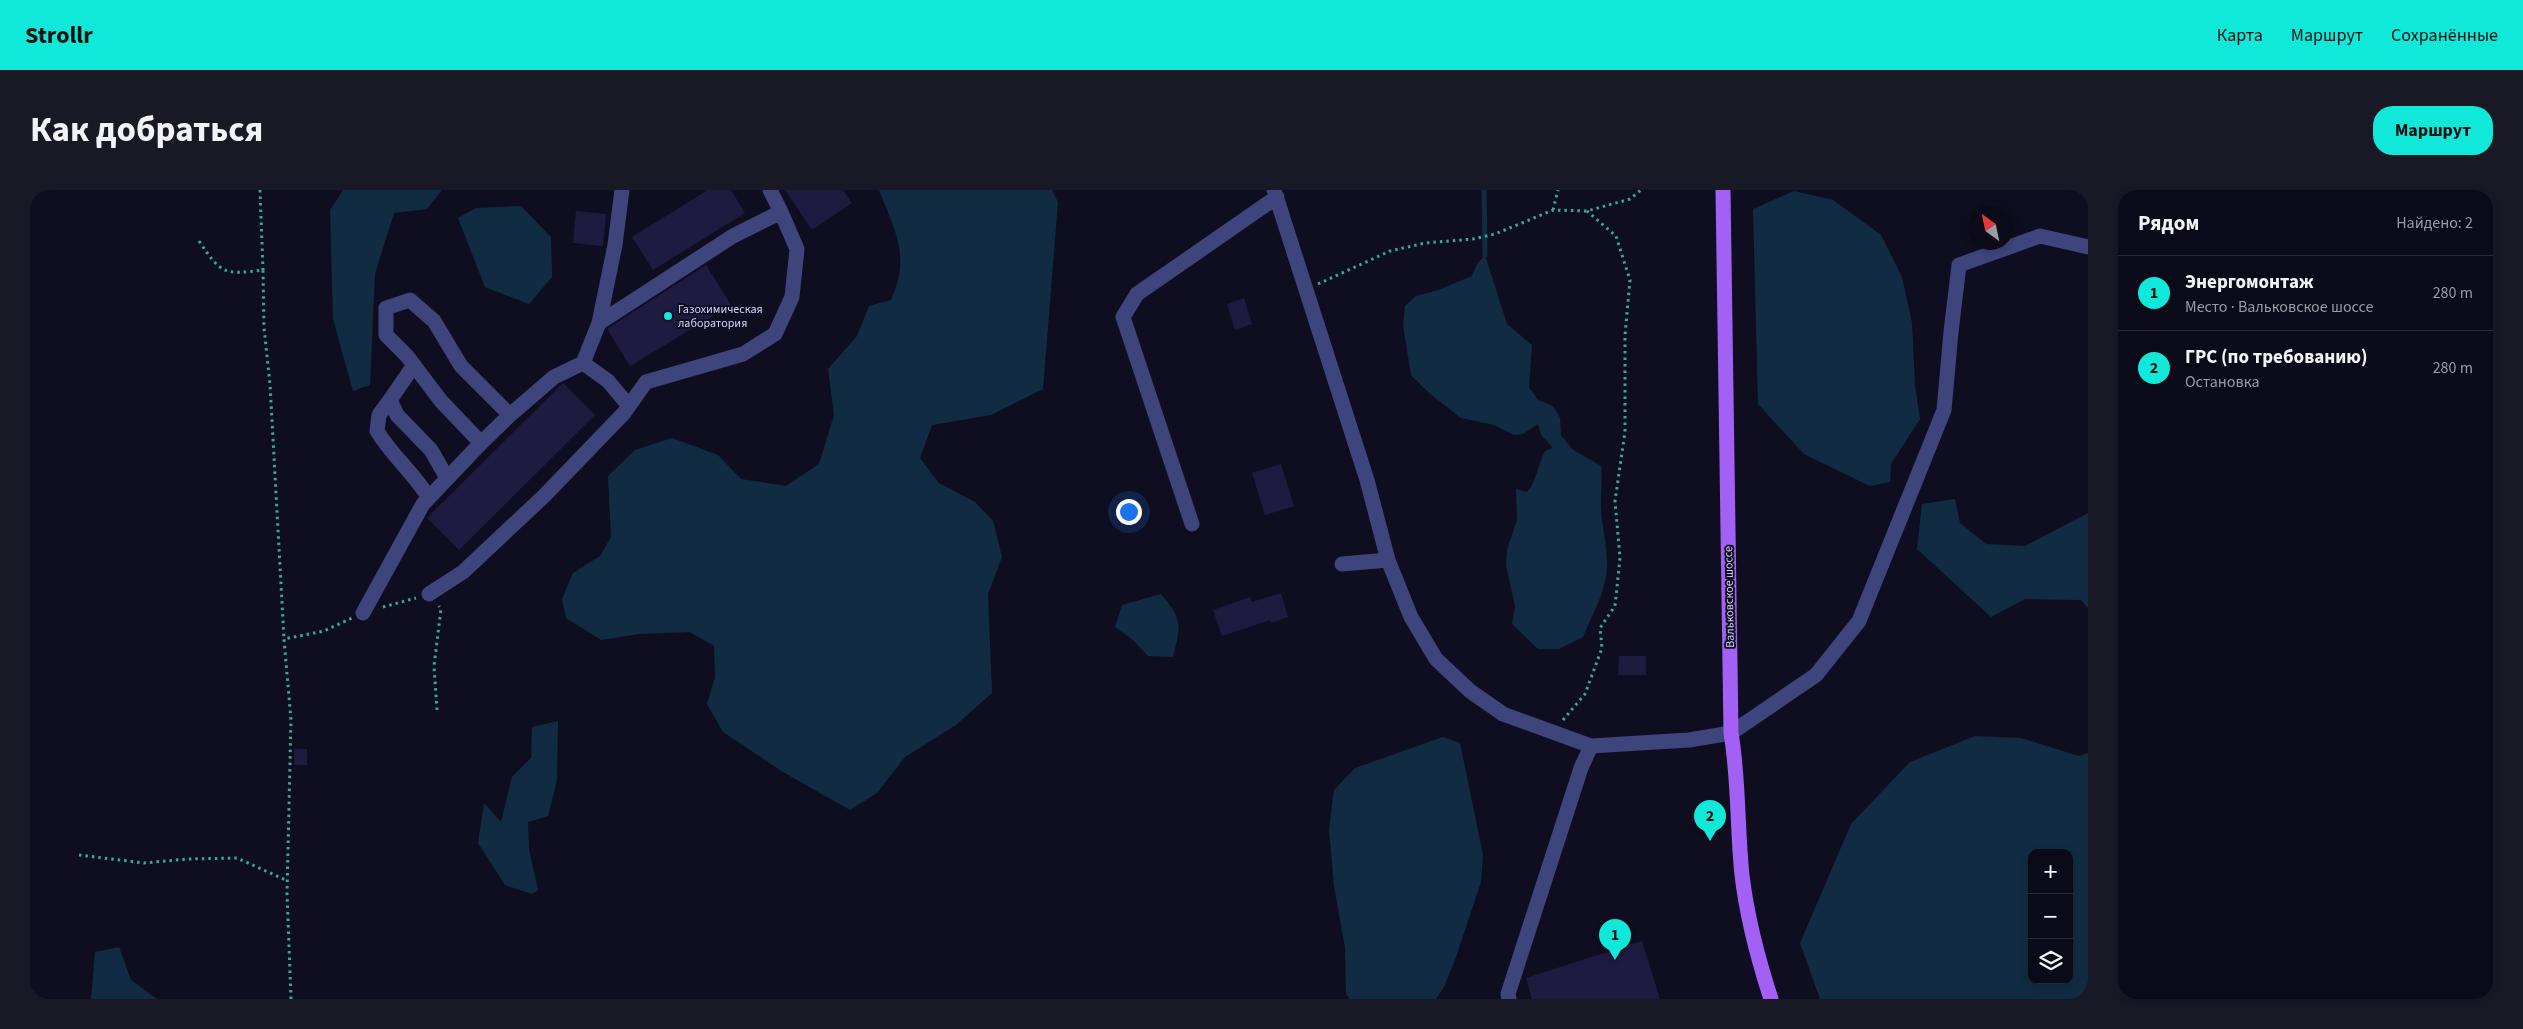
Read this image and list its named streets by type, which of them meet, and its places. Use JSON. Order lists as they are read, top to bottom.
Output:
{
  "streets": {
    "main road": ["Вальковское шоссе"]
  },
  "places": ["Газохимическая лаборатория"],
  "north": "top left",
  "page": {
    "header": "Strollr",
    "nav": ["Карта", "Маршрут", "Сохранённые"],
    "title": "Как добраться",
    "buttons": "Маршрут",
    "heading": ["Рядом", "Найдено: 2"],
    "list": [
      {
        "mark": "1",
        "name": "Энергомонтаж",
        "note": "Место · Вальковское шоссе",
        "value": "280 m"
      },
      {
        "mark": "2",
        "name": "ГРС (по требованию)",
        "note": "Остановка",
        "value": "280 m"
      }
    ],
    "pins": ["2", "1"],
    "map_buttons": ["+", "−"]
  }
}
